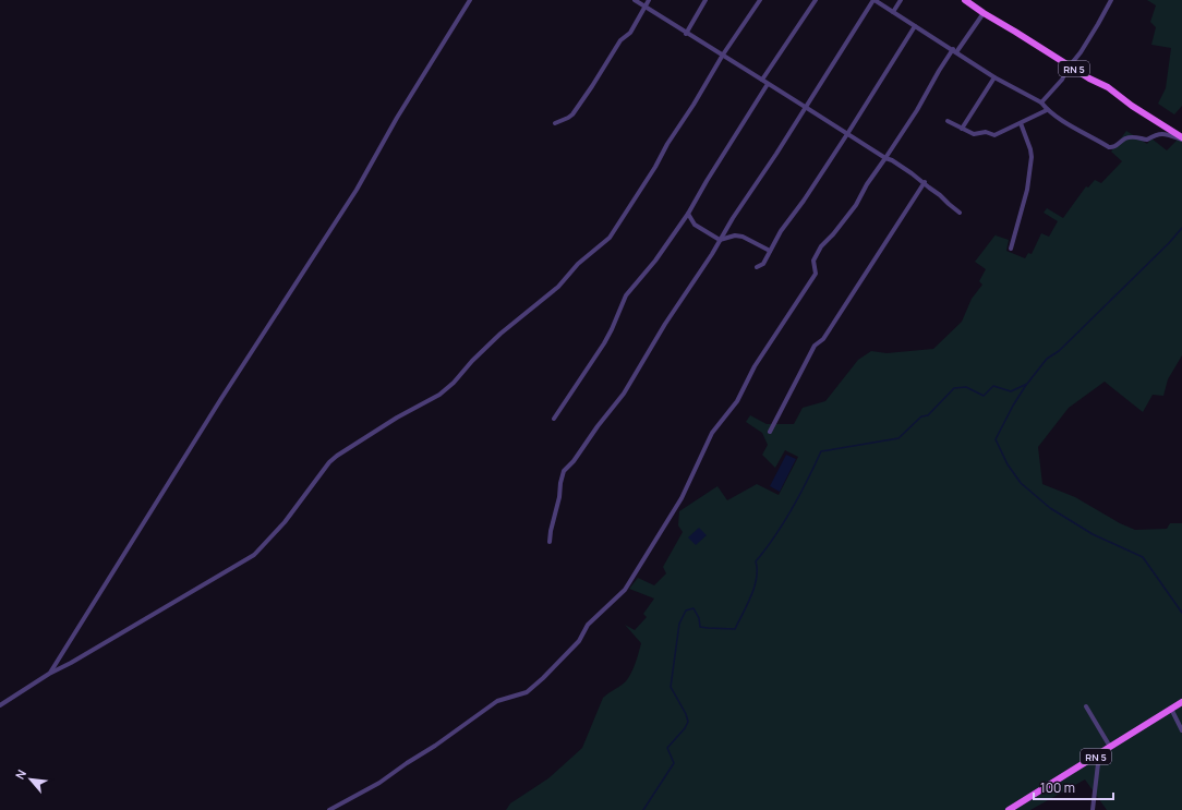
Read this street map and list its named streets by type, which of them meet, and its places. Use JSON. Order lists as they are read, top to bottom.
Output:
{
  "streets": {
    "main road": ["RN 5"]
  },
  "scale_bar": "100 m",
  "north": "top left"
}
